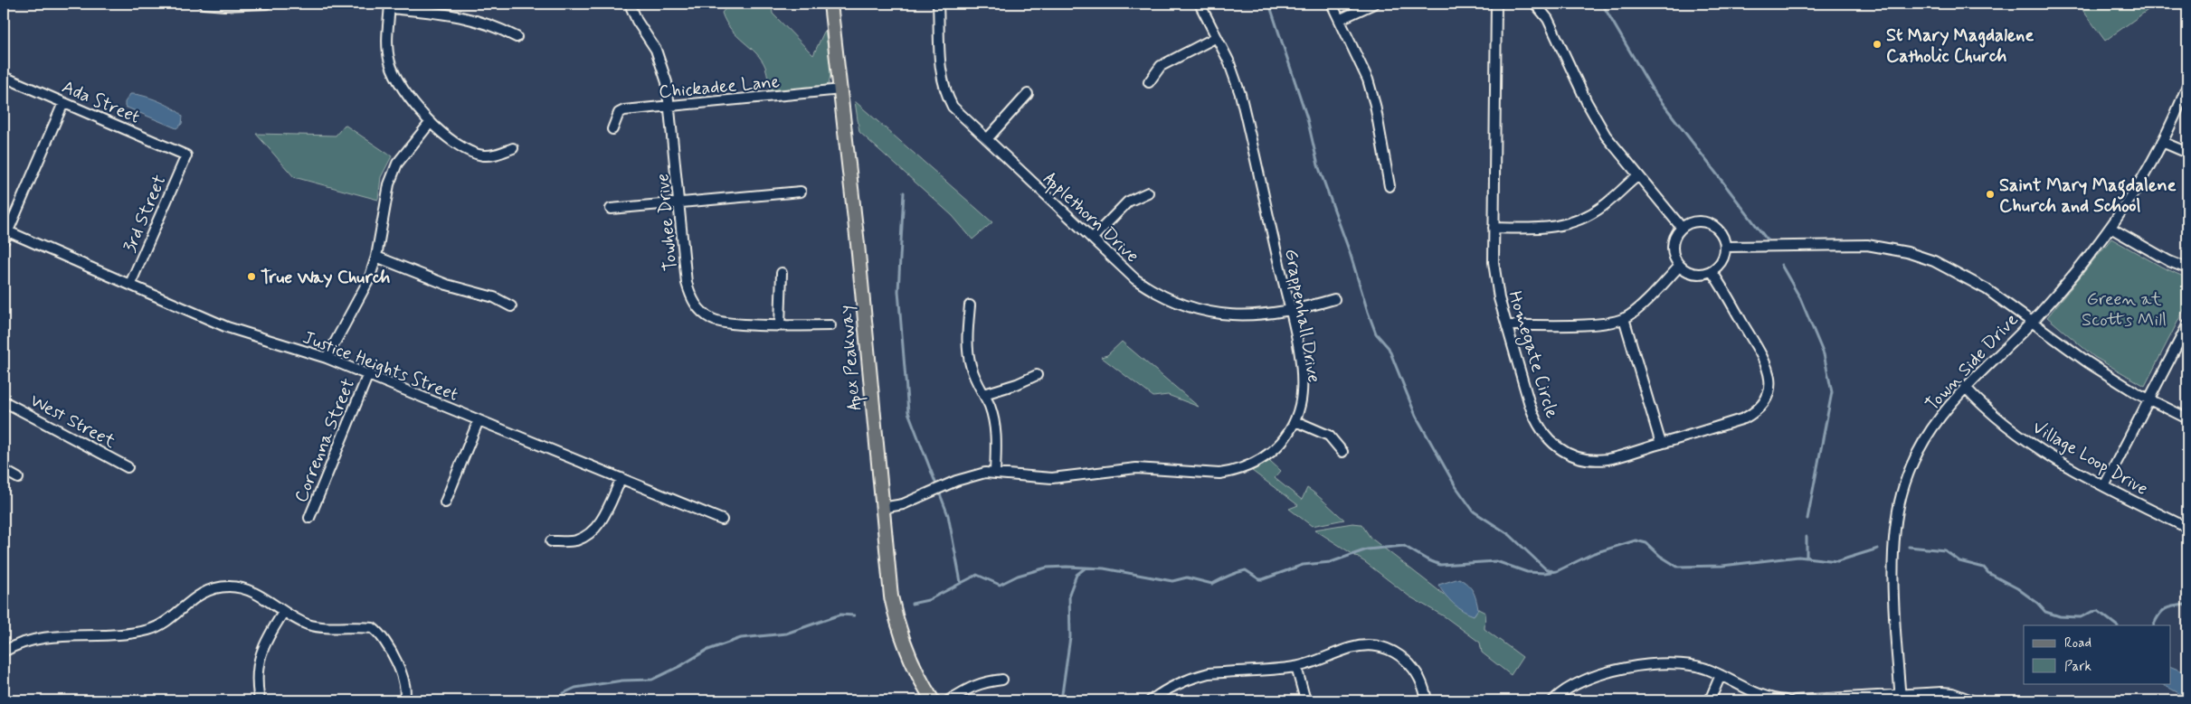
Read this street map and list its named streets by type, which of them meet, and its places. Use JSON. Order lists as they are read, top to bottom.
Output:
{
  "streets": {
    "main road": ["Apex Peakway"],
    "street": [
      "Chickadee Lane",
      "Ada Street",
      "3rd Street",
      "Applethorn Drive",
      "Towhee Drive",
      "Grappenhall Drive",
      "Homegate Circle",
      "Town Side Drive",
      "Justice Heights Street",
      "West Street",
      "Correnna Street",
      "Village Loop Drive"
    ]
  },
  "crossings": [
    ["Chickadee Lane", "Towhee Drive"],
    ["Chickadee Lane", "Apex Peakway"],
    ["Ada Street", "3rd Street"],
    ["3rd Street", "Justice Heights Street"],
    ["Applethorn Drive", "Grappenhall Drive"],
    ["Grappenhall Drive", "Apex Peakway"],
    ["Town Side Drive", "Village Loop Drive"],
    ["Justice Heights Street", "Correnna Street"]
  ],
  "parks": ["Green at Scotts Mill"],
  "places": ["St Mary Magdalene Catholic Church", "Saint Mary Magdalene Church and School", "True Way Church"],
  "legend": ["Road", "Park"]
}
